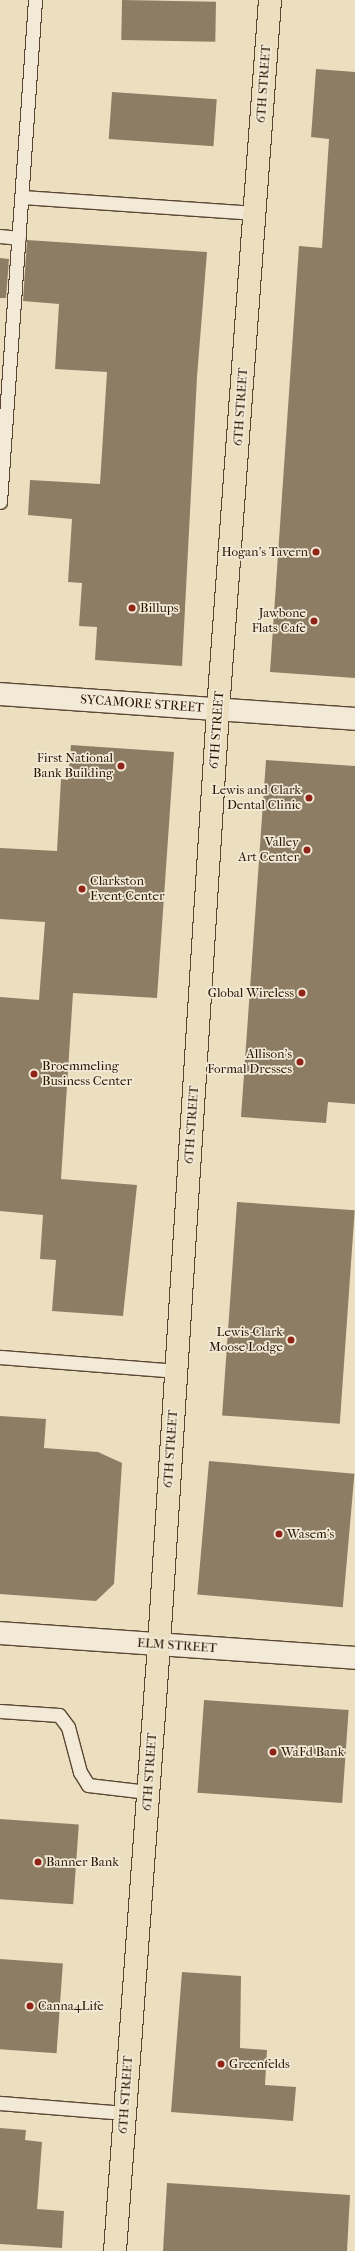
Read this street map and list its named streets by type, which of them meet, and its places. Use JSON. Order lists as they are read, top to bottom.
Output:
{
  "streets": {
    "main road": ["6TH STREET"],
    "street": ["SYCAMORE STREET", "ELM STREET"]
  },
  "crossings": [
    ["6TH STREET", "SYCAMORE STREET"],
    ["6TH STREET", "ELM STREET"]
  ],
  "places": [
    "Hogan's Tavern",
    "Billups",
    "Jawbone Flats Cafe",
    "First National Bank Building",
    "Lewis and Clark Dental Clinic",
    "Valley Art Center",
    "Clarkston Event Center",
    "Global Wireless",
    "Allison's Formal Dresses",
    "Broemmeling Business Center",
    "Lewis-Clark Moose Lodge",
    "Wasem's",
    "WaFd Bank",
    "Banner Bank",
    "Canna4Life",
    "Greenfelds"
  ]
}
